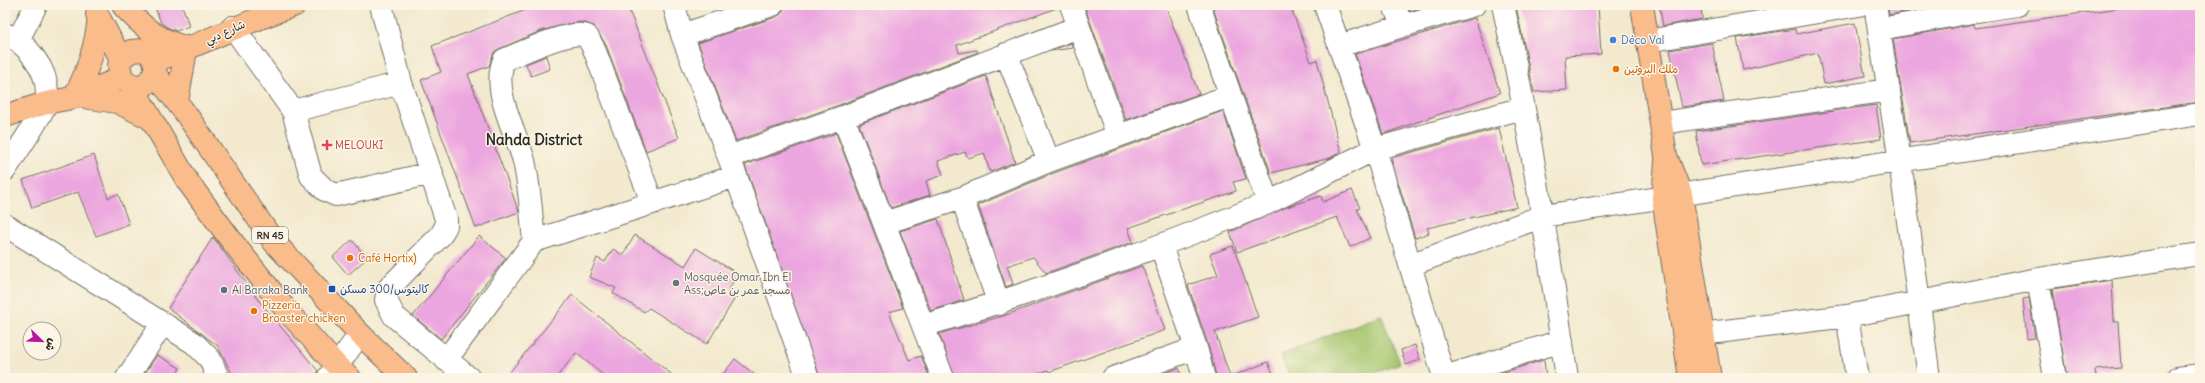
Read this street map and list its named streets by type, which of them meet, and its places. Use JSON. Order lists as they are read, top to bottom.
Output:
{
  "streets": {
    "main road": ["شارع دبي", "RN 45"]
  },
  "crossings": [
    ["شارع دبي", "RN 45"]
  ],
  "districts": ["Nahda District"],
  "places": {
    "other": [
      "Déco Val",
      "ملك البروتين",
      "Café Hortix)",
      "Mosquée Omar Ibn El Ass;مسجد عمر بن عاص",
      "Al Baraka Bank",
      "Pizzeria Broaster chicken"
    ],
    "health": ["MELOUKI"],
    "transit": ["كاليتوس/300 مسكن"]
  },
  "north": "bottom right"
}
